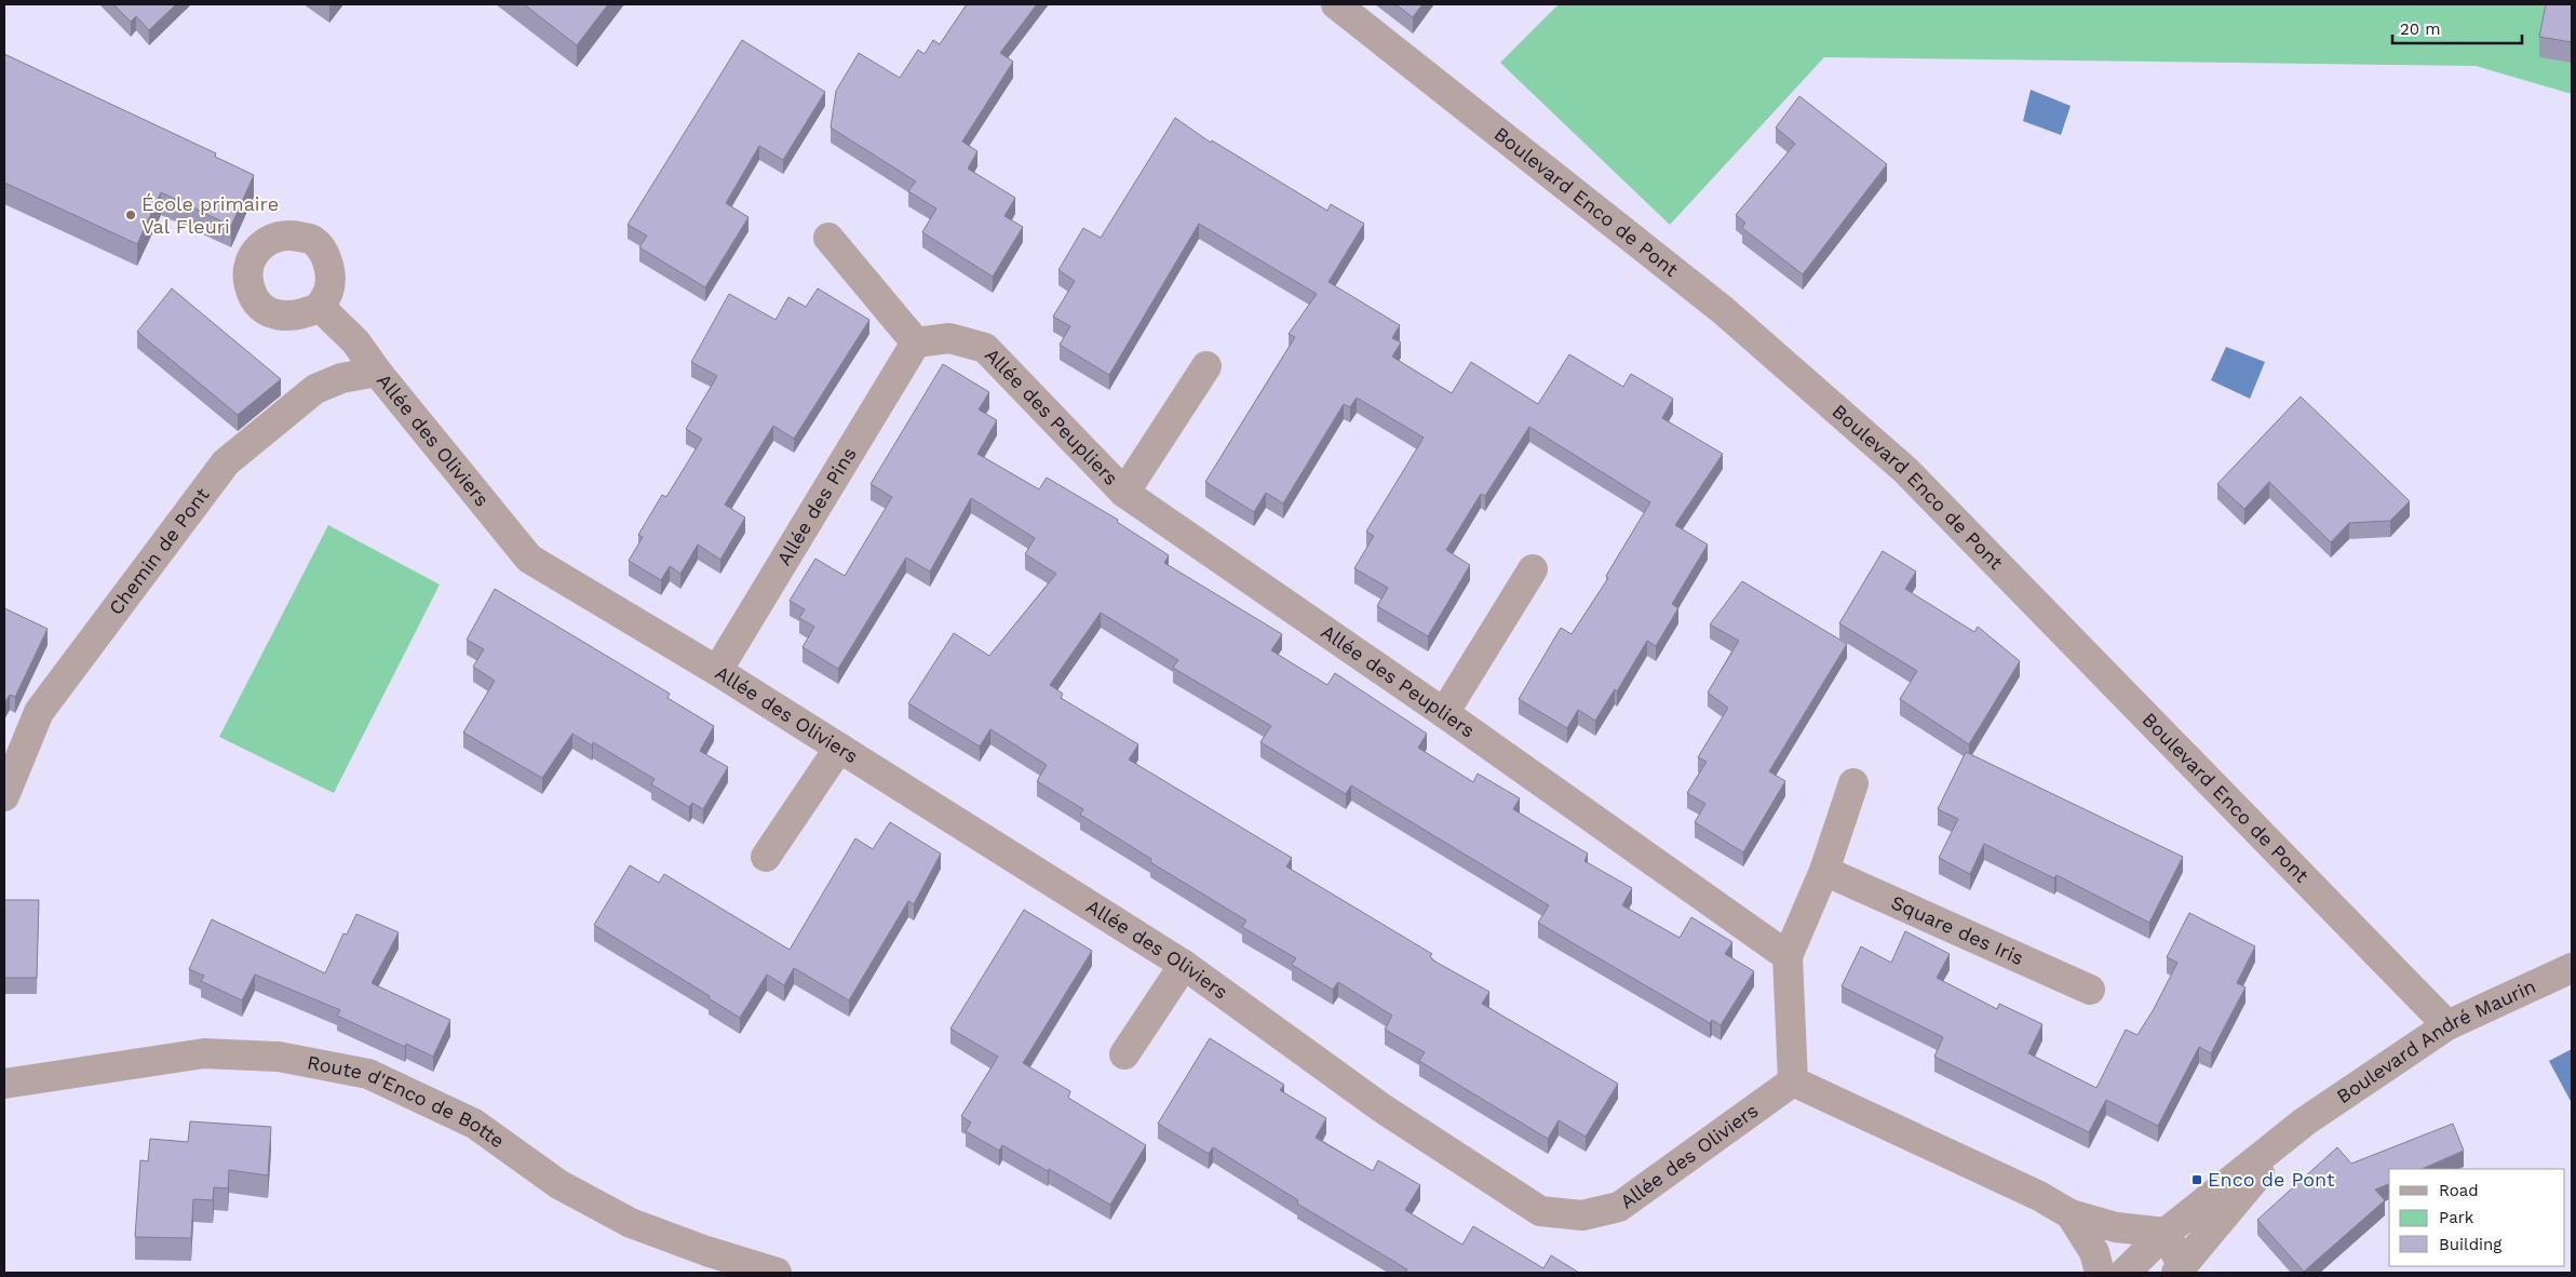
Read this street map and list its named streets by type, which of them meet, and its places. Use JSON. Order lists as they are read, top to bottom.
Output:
{
  "streets": {
    "street": [
      "Boulevard Enco de Pont",
      "Allée des Peupliers",
      "Allée des Oliviers",
      "Allée des Pins",
      "Chemin de Pont",
      "Square des Iris",
      "Boulevard André Maurin",
      "Route d'Enco de Botte"
    ]
  },
  "crossings": [
    ["Boulevard Enco de Pont", "Boulevard André Maurin"],
    ["Allée des Peupliers", "Allée des Pins"],
    ["Allée des Oliviers", "Allée des Pins"],
    ["Allée des Oliviers", "Chemin de Pont"]
  ],
  "places": {
    "other": ["École primaire Val Fleuri"],
    "transit": ["Enco de Pont"]
  },
  "legend": ["Road", "Park", "Building"],
  "scale_bar": "20 m"
}
